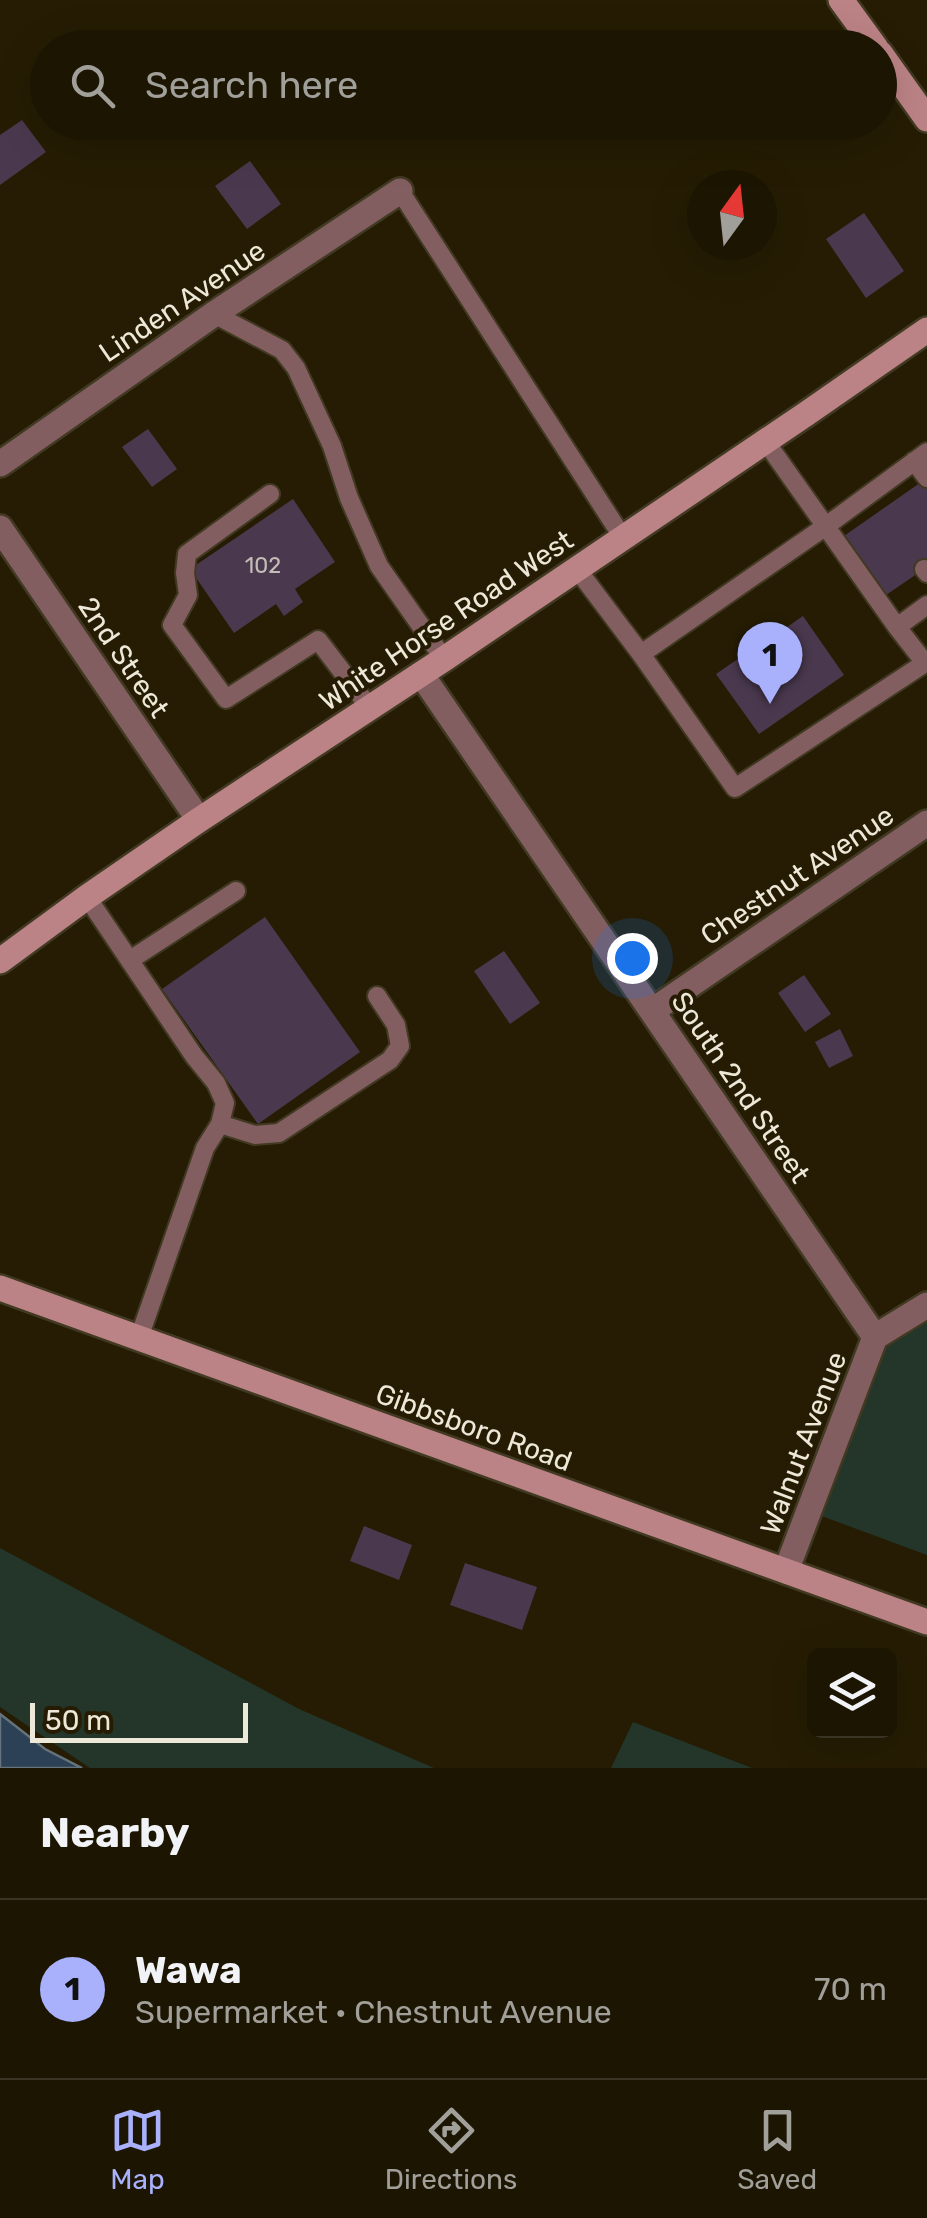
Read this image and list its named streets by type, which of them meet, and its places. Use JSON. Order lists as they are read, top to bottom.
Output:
{
  "streets": {
    "main road": ["White Horse Road West", "Gibbsboro Road"],
    "street": [
      "Linden Avenue",
      "2nd Street",
      "Chestnut Avenue",
      "South 2nd Street",
      "Walnut Avenue"
    ]
  },
  "crossings": [
    ["White Horse Road West", "2nd Street"],
    ["White Horse Road West", "South 2nd Street"],
    ["Chestnut Avenue", "South 2nd Street"],
    ["South 2nd Street", "Walnut Avenue"],
    ["Gibbsboro Road", "Walnut Avenue"]
  ],
  "house_numbers": ["102"],
  "scale_bar": "50 m",
  "north": "top",
  "page": {
    "search": "Search here",
    "pins": "1",
    "scale": "50 m",
    "heading": "Nearby",
    "list": [
      {
        "mark": "1",
        "name": "Wawa",
        "note": "Supermarket · Chestnut Avenue",
        "value": "70 m"
      }
    ],
    "nav": ["Map", "Directions", "Saved"]
  }
}
